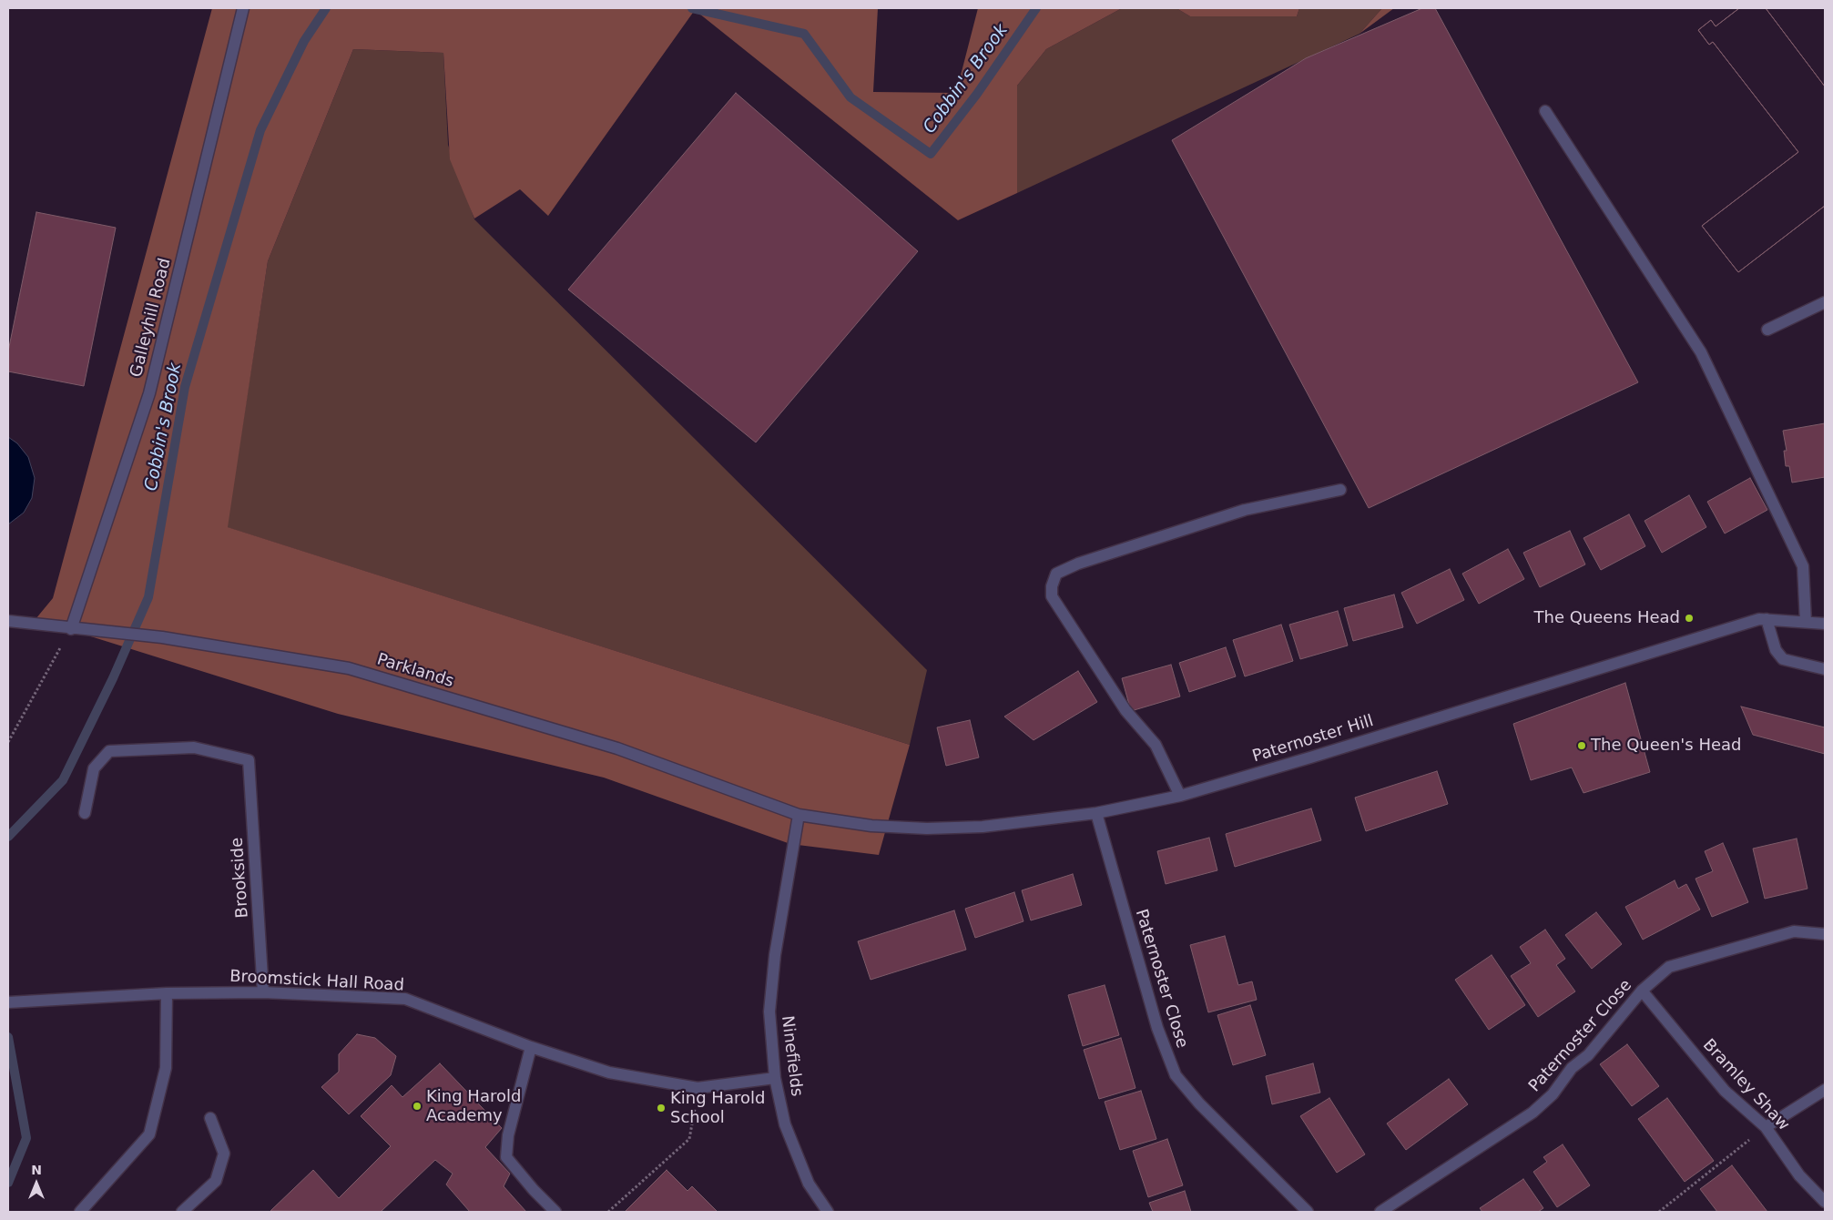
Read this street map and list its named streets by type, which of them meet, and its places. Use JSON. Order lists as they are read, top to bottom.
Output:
{
  "streets": {
    "street": [
      "Galleyhill Road",
      "Parklands",
      "Paternoster Hill",
      "Brookside",
      "Paternoster Close",
      "Broomstick Hall Road",
      "Ninefields",
      "Bramley Shaw"
    ]
  },
  "crossings": [
    ["Galleyhill Road", "Parklands"],
    ["Parklands", "Paternoster Hill"],
    ["Parklands", "Ninefields"],
    ["Paternoster Hill", "Paternoster Close"],
    ["Paternoster Hill", "Ninefields"],
    ["Brookside", "Broomstick Hall Road"],
    ["Paternoster Close", "Bramley Shaw"],
    ["Broomstick Hall Road", "Ninefields"]
  ],
  "water": ["Cobbin's Brook"],
  "places": [
    "The Queens Head",
    "The Queen's Head",
    "King Harold Academy",
    "King Harold School"
  ],
  "north": "top"
}
